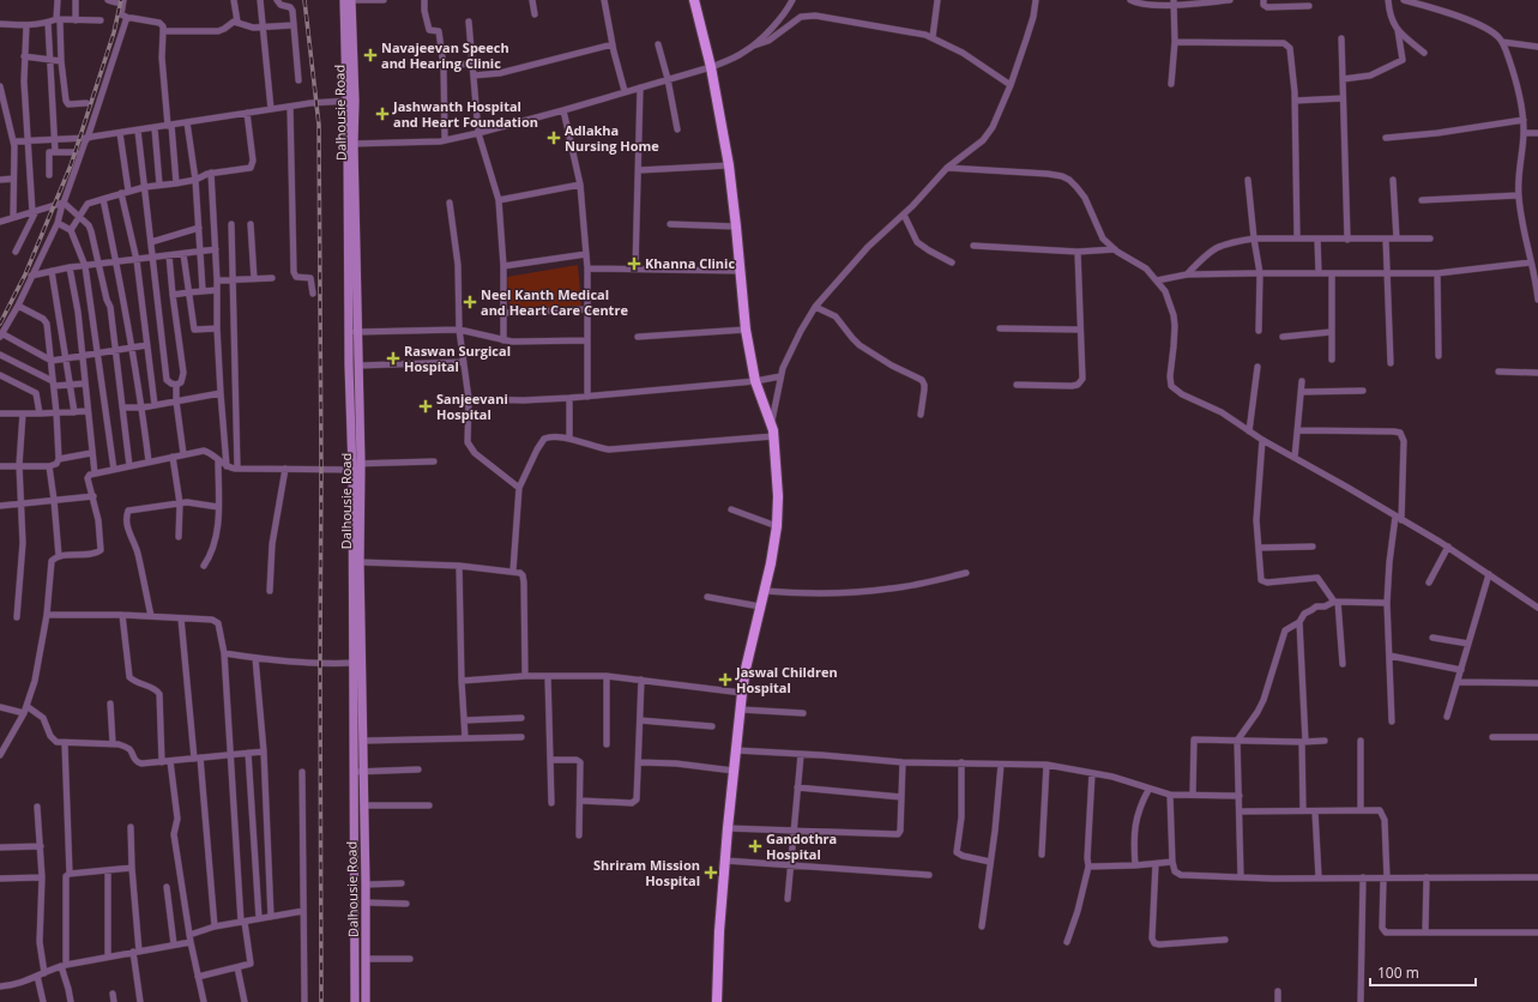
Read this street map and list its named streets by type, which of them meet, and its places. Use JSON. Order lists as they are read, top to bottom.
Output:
{
  "streets": {
    "street": ["Dalhousie Road"]
  },
  "places": {
    "health": [
      "Navajeevan Speech and Hearing Clinic",
      "Jashwanth Hospital and Heart Foundation",
      "Adlakha Nursing Home",
      "Khanna Clinic",
      "Neel Kanth Medical and Heart Care Centre",
      "Raswan Surgical Hospital",
      "Sanjeevani Hospital",
      "Jaswal Children Hospital",
      "Gandothra Hospital",
      "Shriram Mission Hospital"
    ]
  },
  "scale_bar": "100 m"
}
